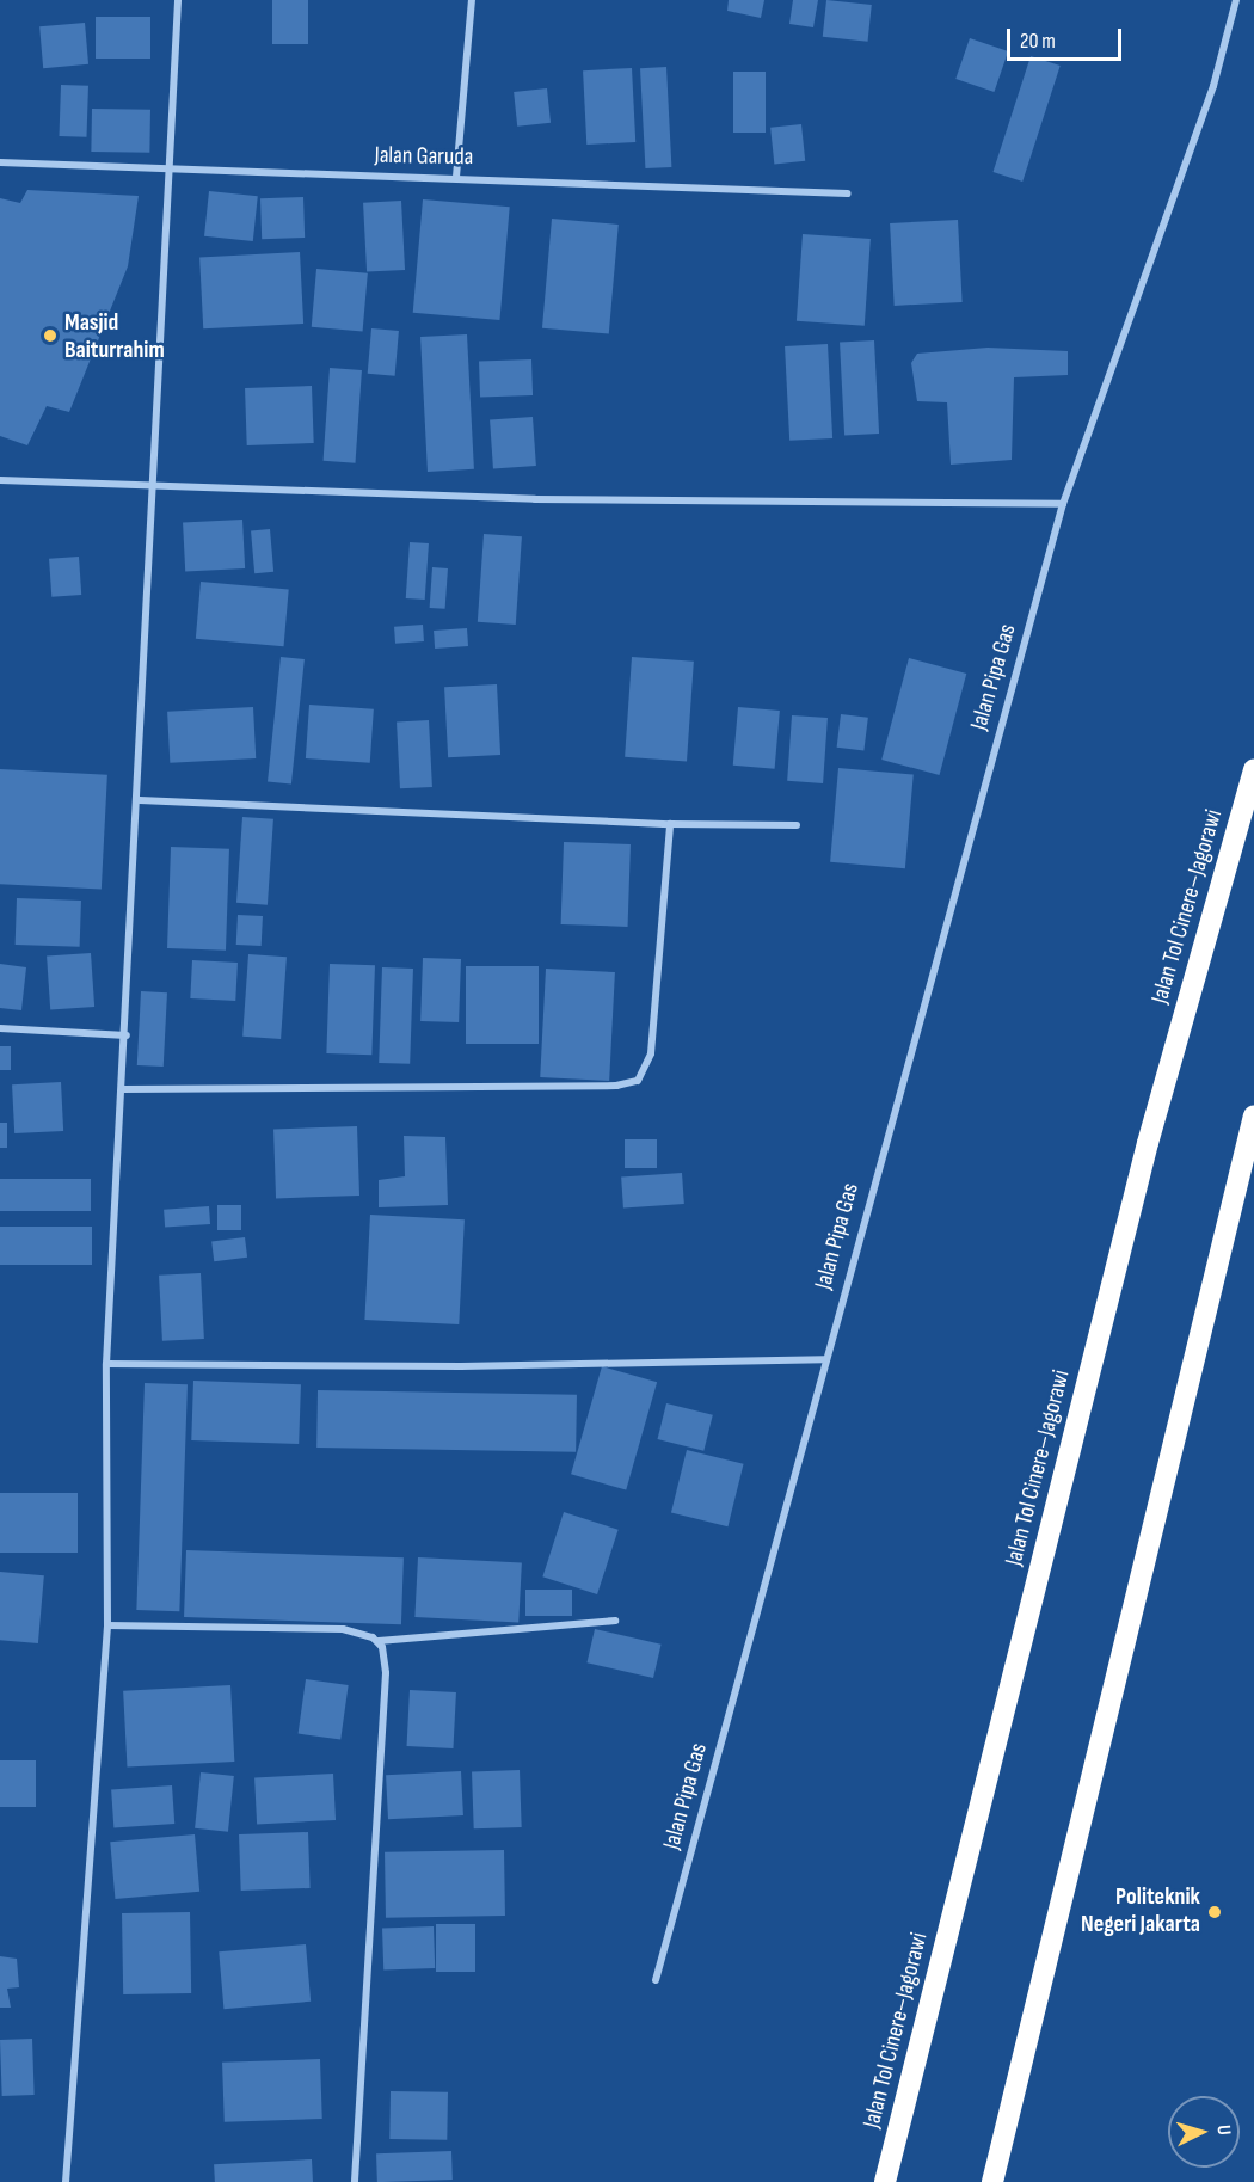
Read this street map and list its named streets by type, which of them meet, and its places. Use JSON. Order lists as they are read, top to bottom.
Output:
{
  "streets": {
    "highway": ["Jalan Tol Cinere–Jagorawi"],
    "street": ["Jalan Garuda", "Jalan Pipa Gas"]
  },
  "places": ["Masjid Baiturrahim", "Politeknik Negeri Jakarta"],
  "scale_bar": "20 m",
  "north": "right"
}
